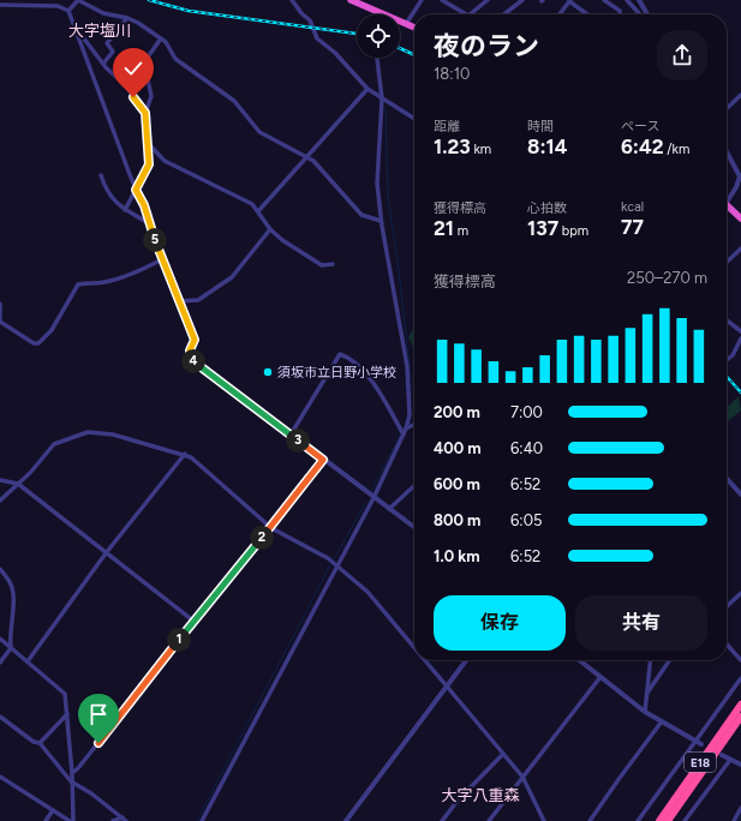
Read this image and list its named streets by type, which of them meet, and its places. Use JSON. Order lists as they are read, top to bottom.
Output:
{
  "streets": {
    "highway": ["E18"]
  },
  "districts": ["大字塩川", "大字八重森"],
  "places": ["須坂市立日野小学校"],
  "page": {
    "heading": ["夜のラン", "18:10"],
    "stats": [
      ["距離", "1.23 km"],
      ["時間", "8:14"],
      ["ペース", "6:42 /km"],
      ["獲得標高", "21 m"],
      ["心拍数", "137 bpm"],
      ["kcal", "77"]
    ],
    "pins": [
      "5",
      "4",
      "3",
      "2",
      "1"
    ],
    "chart": ["獲得標高", "250–270 m"],
    "list": [
      {
        "name": "200 m",
        "note": "7:00"
      },
      {
        "name": "400 m",
        "note": "6:40"
      },
      {
        "name": "600 m",
        "note": "6:52"
      },
      {
        "name": "800 m",
        "note": "6:05"
      },
      {
        "name": "1.0 km",
        "note": "6:52"
      }
    ],
    "buttons": ["保存", "共有"]
  }
}
